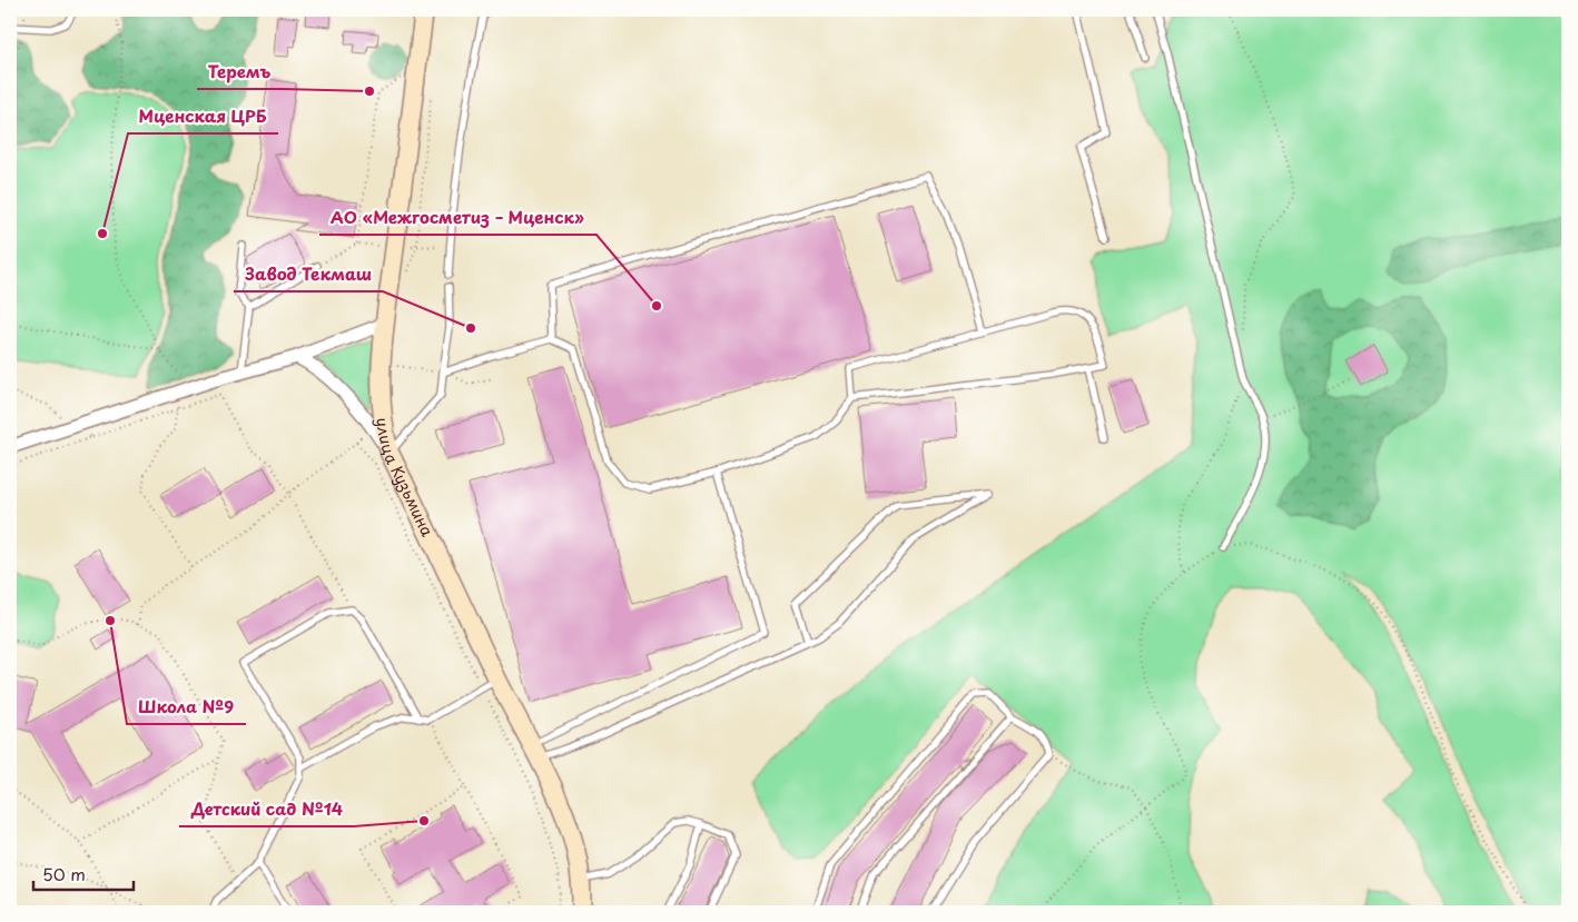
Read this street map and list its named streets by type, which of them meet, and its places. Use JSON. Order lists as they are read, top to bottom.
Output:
{
  "streets": {
    "main road": ["улица Кузьмина"]
  },
  "places": [
    "Теремъ",
    "Мценская ЦРБ",
    "АО «Межгосметиз – Мценск»",
    "Завод Текмаш",
    "Школа №9",
    "Детский сад №14"
  ],
  "scale_bar": "50 m"
}
